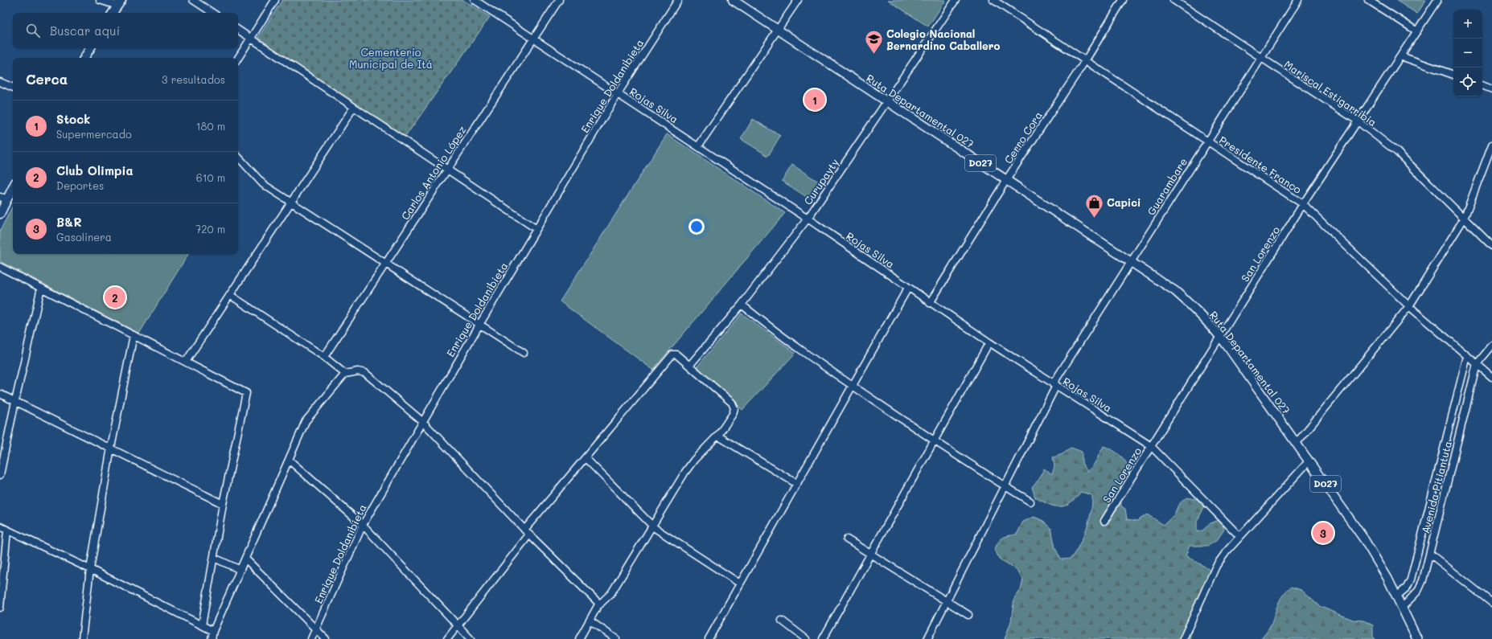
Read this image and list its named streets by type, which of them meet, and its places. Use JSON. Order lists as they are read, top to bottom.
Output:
{
  "streets": {
    "main road": ["Ruta Departamental 027", "D027"],
    "street": [
      "Enrique Doldanibieta",
      "Mariscal Estigarribia",
      "Rojas Silva",
      "Cerro Cora",
      "Presidente Franco",
      "Carlos Antonio López",
      "Curupayty",
      "Guarambare",
      "San Lorenzo",
      "Avenida Pitiantuta"
    ]
  },
  "crossings": [
    ["Enrique Doldanibieta", "Rojas Silva"],
    ["Mariscal Estigarribia", "Guarambare"],
    ["Mariscal Estigarribia", "San Lorenzo"],
    ["Rojas Silva", "Cerro Cora"],
    ["Rojas Silva", "Carlos Antonio López"],
    ["Rojas Silva", "Curupayty"],
    ["Rojas Silva", "Guarambare"],
    ["Rojas Silva", "San Lorenzo"],
    ["Ruta Departamental 027", "Cerro Cora"],
    ["Ruta Departamental 027", "Curupayty"],
    ["Ruta Departamental 027", "Guarambare"],
    ["Ruta Departamental 027", "San Lorenzo"],
    ["Ruta Departamental 027", "Avenida Pitiantuta"],
    ["Cerro Cora", "Presidente Franco"],
    ["Presidente Franco", "Guarambare"],
    ["Presidente Franco", "San Lorenzo"],
    ["Presidente Franco", "Avenida Pitiantuta"]
  ],
  "parks": ["Cementerio Municipal de Itá"],
  "places": {
    "school or university": ["Colegio Nacional Bernardino Caballero"],
    "shop": ["Capici"]
  },
  "page": {
    "map_buttons": ["+", "−"],
    "search": "Buscar aquí",
    "heading": ["Cerca", "3 resultados"],
    "pins": ["1", "2", "3"],
    "list": [
      {
        "mark": "1",
        "name": "Stock",
        "note": "Supermercado",
        "value": "180 m"
      },
      {
        "mark": "2",
        "name": "Club Olimpia",
        "note": "Deportes",
        "value": "610 m"
      },
      {
        "mark": "3",
        "name": "B&R",
        "note": "Gasolinera",
        "value": "720 m"
      }
    ]
  }
}
